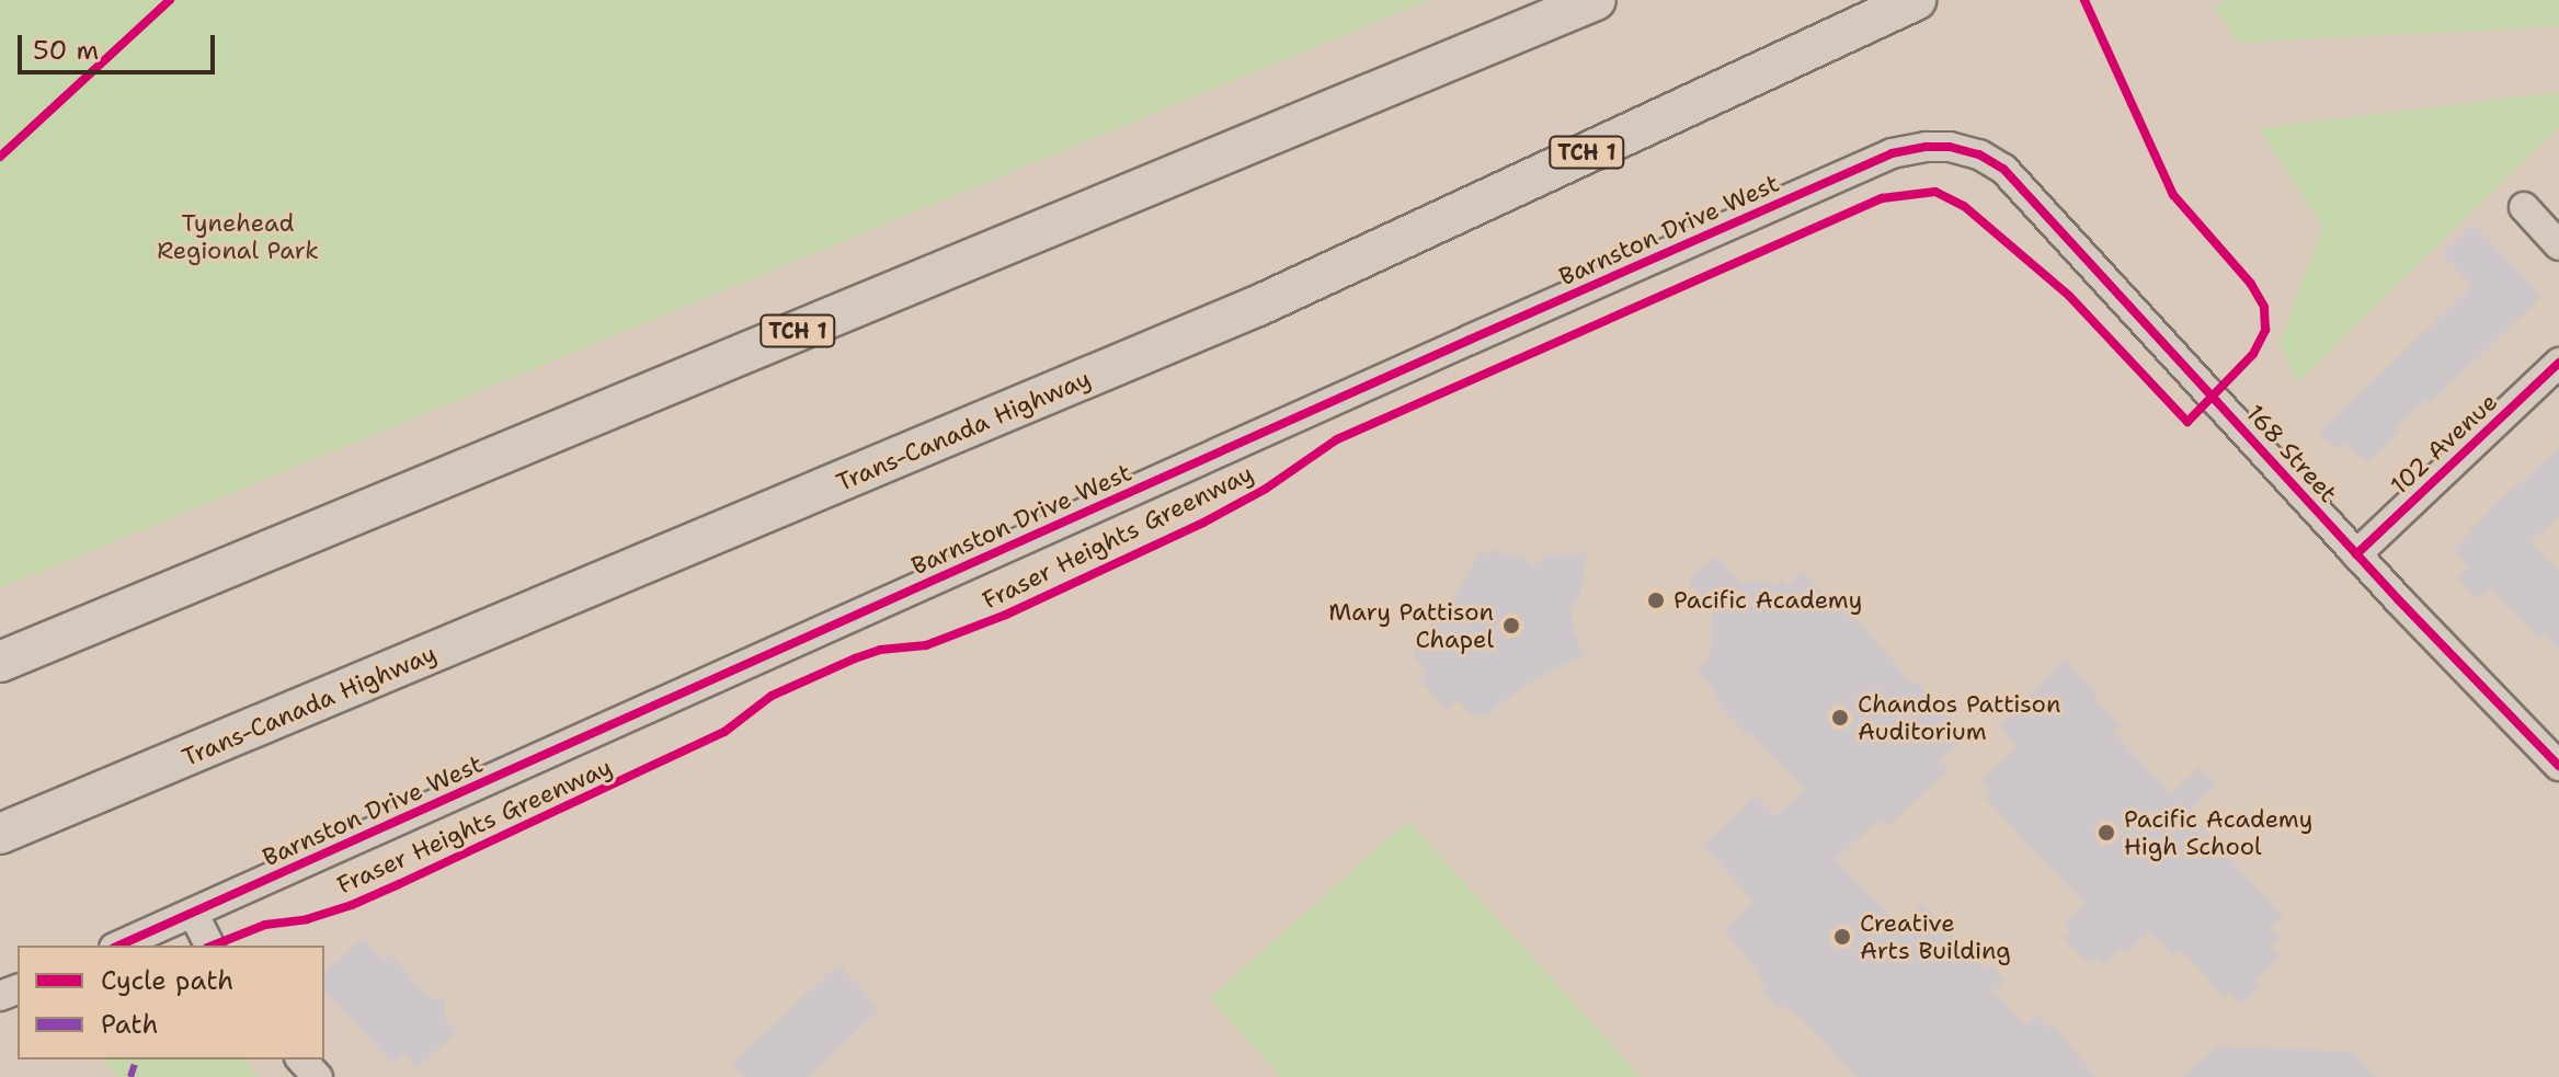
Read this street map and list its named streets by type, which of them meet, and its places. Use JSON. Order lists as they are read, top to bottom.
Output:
{
  "streets": {
    "highway": ["TCH 1", "Trans-Canada Highway"],
    "street": ["Barnston Drive West", "102 Avenue", "168 Street"],
    "cycle path": ["Fraser Heights Greenway"]
  },
  "crossings": [
    ["Barnston Drive West", "168 Street"],
    ["102 Avenue", "168 Street"]
  ],
  "parks": ["Tynehead Regional Park"],
  "places": [
    "Pacific Academy",
    "Mary Pattison Chapel",
    "Chandos Pattison Auditorium",
    "Pacific Academy High School",
    "Creative Arts Building"
  ],
  "legend": ["Cycle path", "Path"],
  "scale_bar": "50 m"
}
